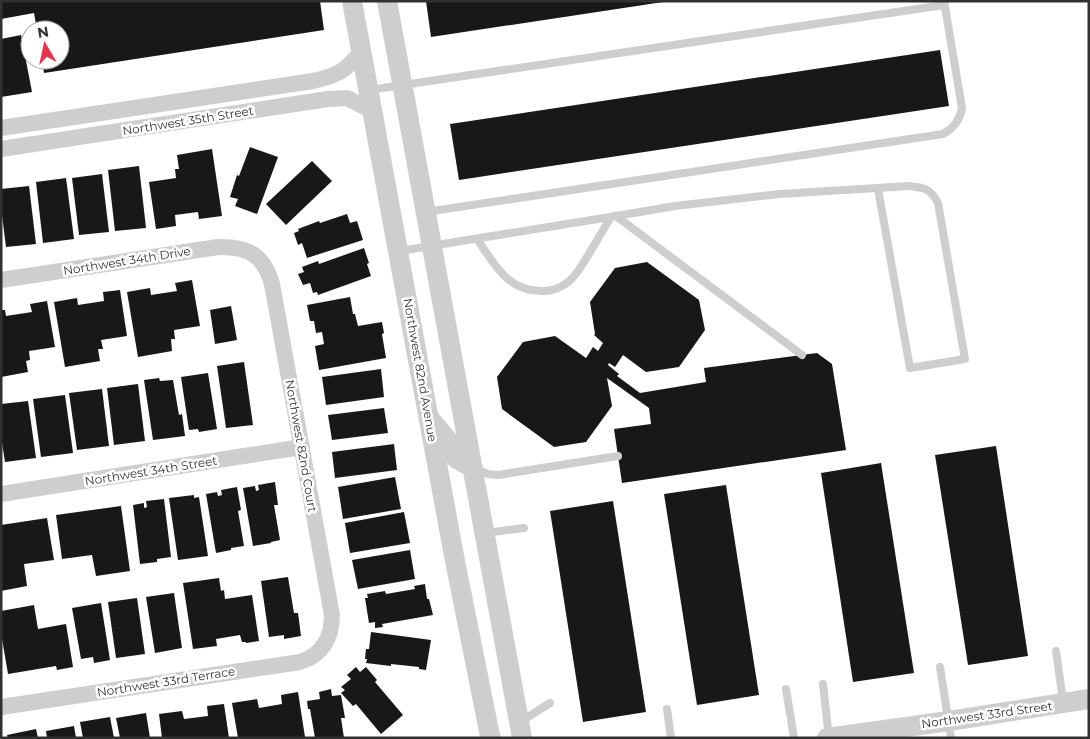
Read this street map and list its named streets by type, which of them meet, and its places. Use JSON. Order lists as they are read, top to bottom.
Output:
{
  "streets": {
    "street": [
      "Northwest 35th Street",
      "Northwest 34th Drive",
      "Northwest 82nd Avenue",
      "Northwest 82nd Court",
      "Northwest 34th Street",
      "Northwest 33rd Terrace",
      "Northwest 33rd Street"
    ]
  },
  "crossings": [
    ["Northwest 35th Street", "Northwest 82nd Avenue"],
    ["Northwest 34th Drive", "Northwest 82nd Court"],
    ["Northwest 82nd Court", "Northwest 34th Street"],
    ["Northwest 82nd Court", "Northwest 33rd Terrace"]
  ],
  "north": "top"
}
